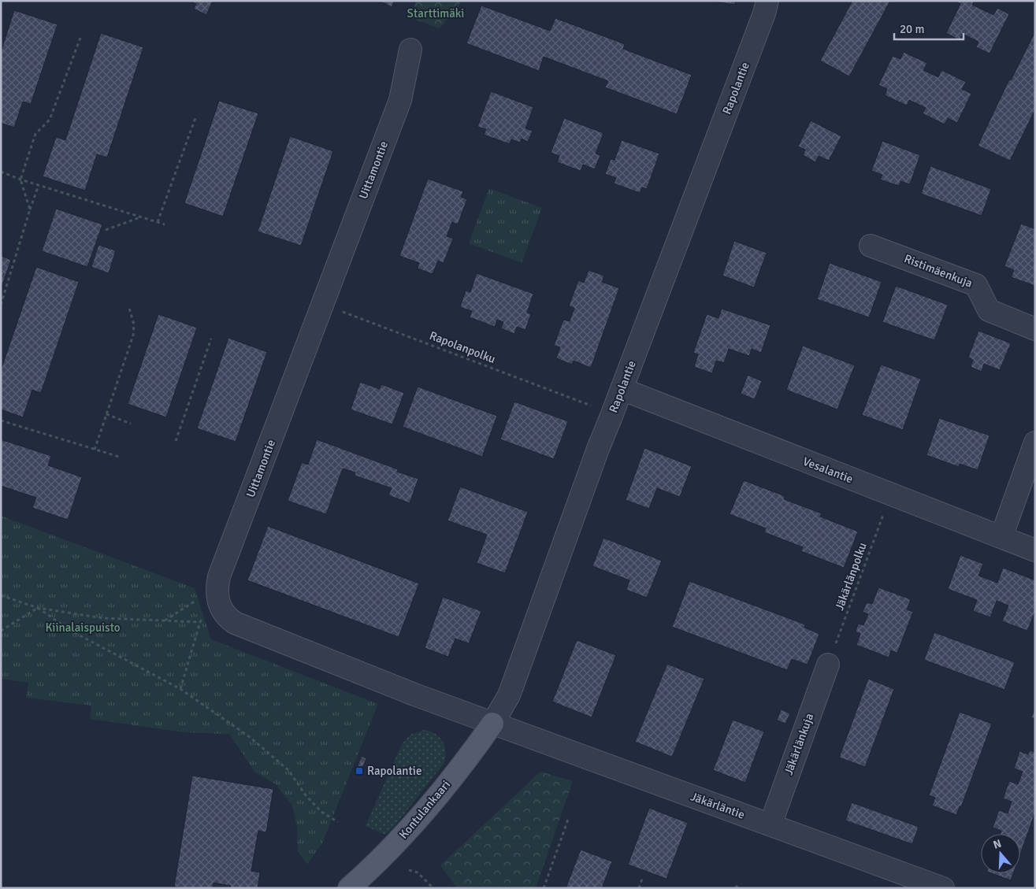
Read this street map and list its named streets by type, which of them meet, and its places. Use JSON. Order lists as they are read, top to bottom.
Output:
{
  "streets": {
    "main road": ["Kontulankaari"],
    "street": [
      "Rapolantie",
      "Uittamontie",
      "Ristimäenkuja",
      "Vesalantie",
      "Jäkärlänkuja",
      "Jäkärläntie"
    ],
    "path": ["Rapolanpolku", "Jäkärlänpolku"]
  },
  "crossings": [
    ["Rapolantie", "Vesalantie"],
    ["Rapolantie", "Jäkärläntie"],
    ["Rapolantie", "Kontulankaari"],
    ["Uittamontie", "Rapolanpolku"],
    ["Vesalantie", "Jäkärlänpolku"],
    ["Jäkärlänpolku", "Jäkärlänkuja"],
    ["Jäkärlänkuja", "Jäkärläntie"],
    ["Jäkärläntie", "Kontulankaari"]
  ],
  "parks": ["Starttimäki", "Kiinalaispuisto"],
  "places": {
    "transit": ["Rapolantie"]
  },
  "scale_bar": "20 m",
  "north": "top"
}
